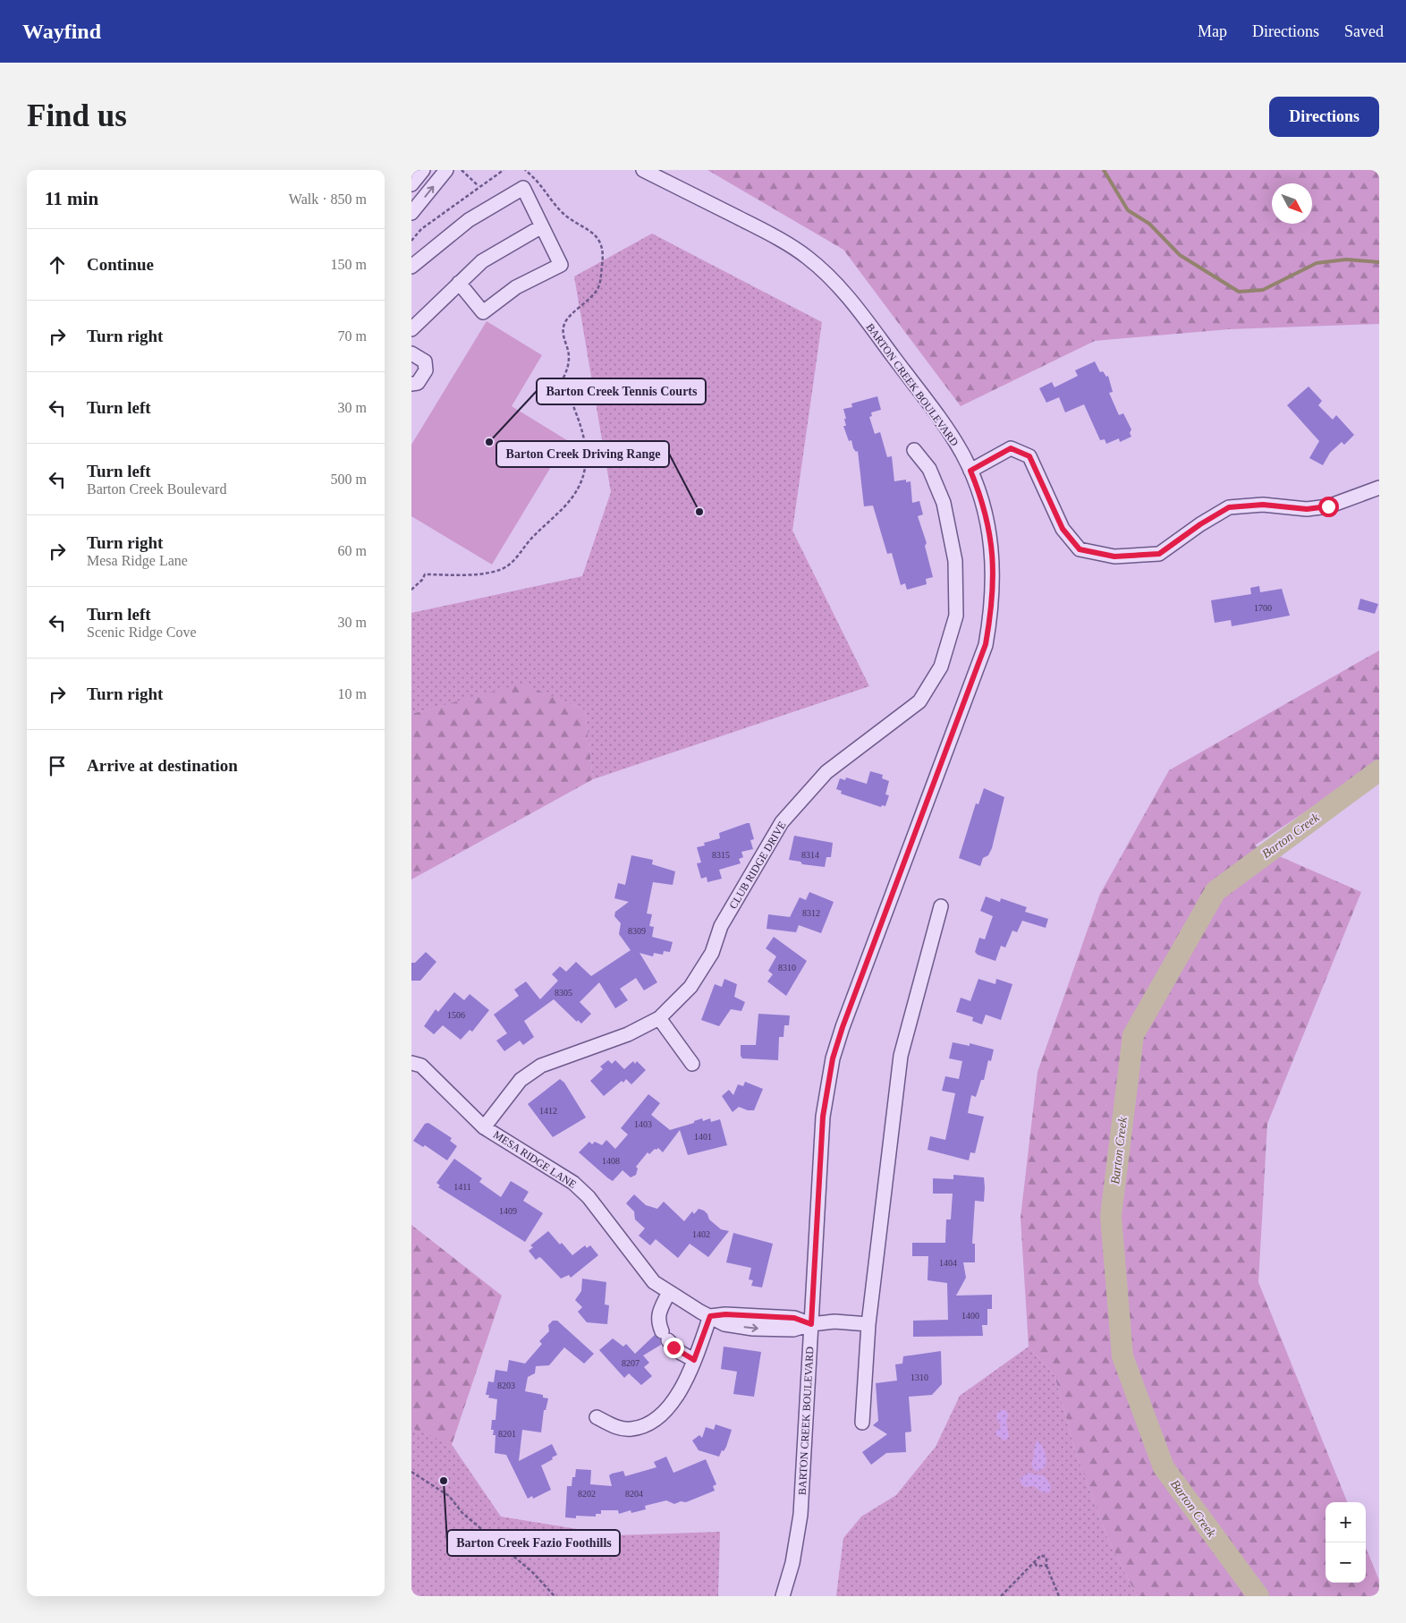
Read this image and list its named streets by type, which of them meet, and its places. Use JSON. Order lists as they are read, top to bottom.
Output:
{
  "streets": {
    "street": ["BARTON CREEK BOULEVARD", "CLUB RIDGE DRIVE", "MESA RIDGE LANE"]
  },
  "crossings": [
    ["CLUB RIDGE DRIVE", "MESA RIDGE LANE"]
  ],
  "water": ["Barton Creek"],
  "places": ["Barton Creek Tennis Courts", "Barton Creek Driving Range", "Barton Creek Fazio Foothills"],
  "house_numbers": [
    "1700",
    "8315",
    "8314",
    "8312",
    "8309",
    "8310",
    "8305",
    "1506",
    "1412",
    "1403",
    "1401",
    "1408",
    "1411",
    "1409",
    "1402",
    "1404",
    "1400",
    "8207",
    "1310",
    "8203",
    "8201",
    "8202",
    "8204"
  ],
  "north": "bottom right",
  "page": {
    "header": "Wayfind",
    "nav": ["Map", "Directions", "Saved"],
    "buttons": "Directions",
    "title": "Find us",
    "heading": ["11 min", "Walk · 850 m"],
    "list": [
      ["Continue", "150 m"],
      ["Turn right", "70 m"],
      ["Turn left", "30 m"],
      ["Turn left", "Barton Creek Boulevard", "500 m"],
      ["Turn right", "Mesa Ridge Lane", "60 m"],
      ["Turn left", "Scenic Ridge Cove", "30 m"],
      ["Turn right", "10 m"],
      "Arrive at destination"
    ],
    "map_buttons": ["+", "−"]
  }
}
